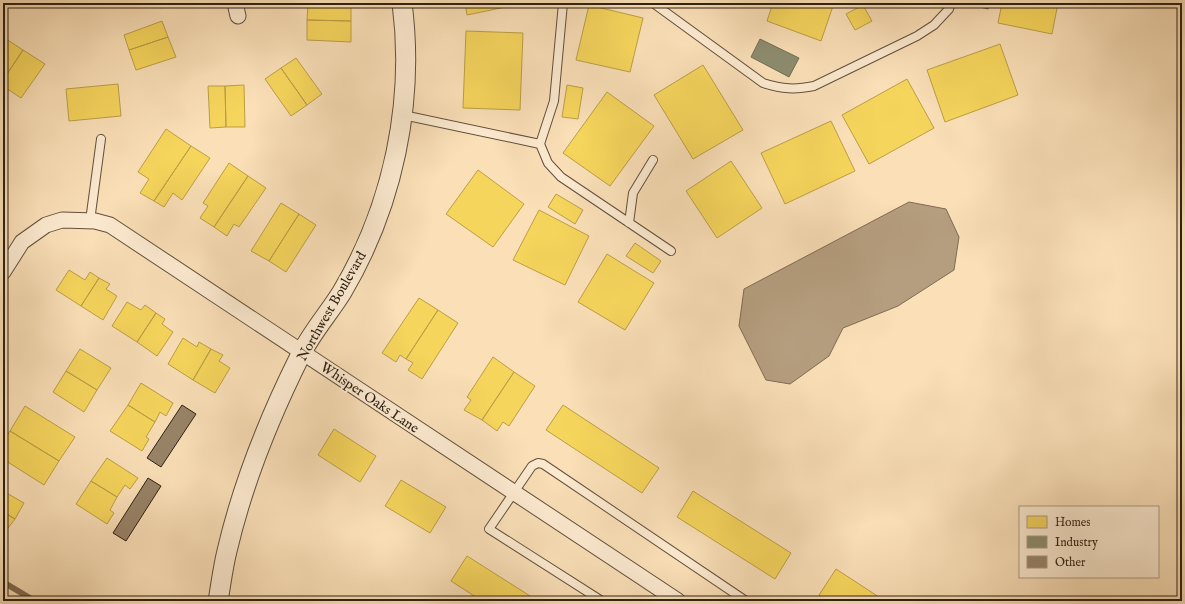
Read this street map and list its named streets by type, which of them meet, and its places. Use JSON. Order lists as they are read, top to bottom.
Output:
{
  "streets": {
    "street": ["Northwest Boulevard", "Whisper Oaks Lane"]
  },
  "crossings": [
    ["Northwest Boulevard", "Whisper Oaks Lane"]
  ],
  "legend": ["Homes", "Industry", "Other"]
}
